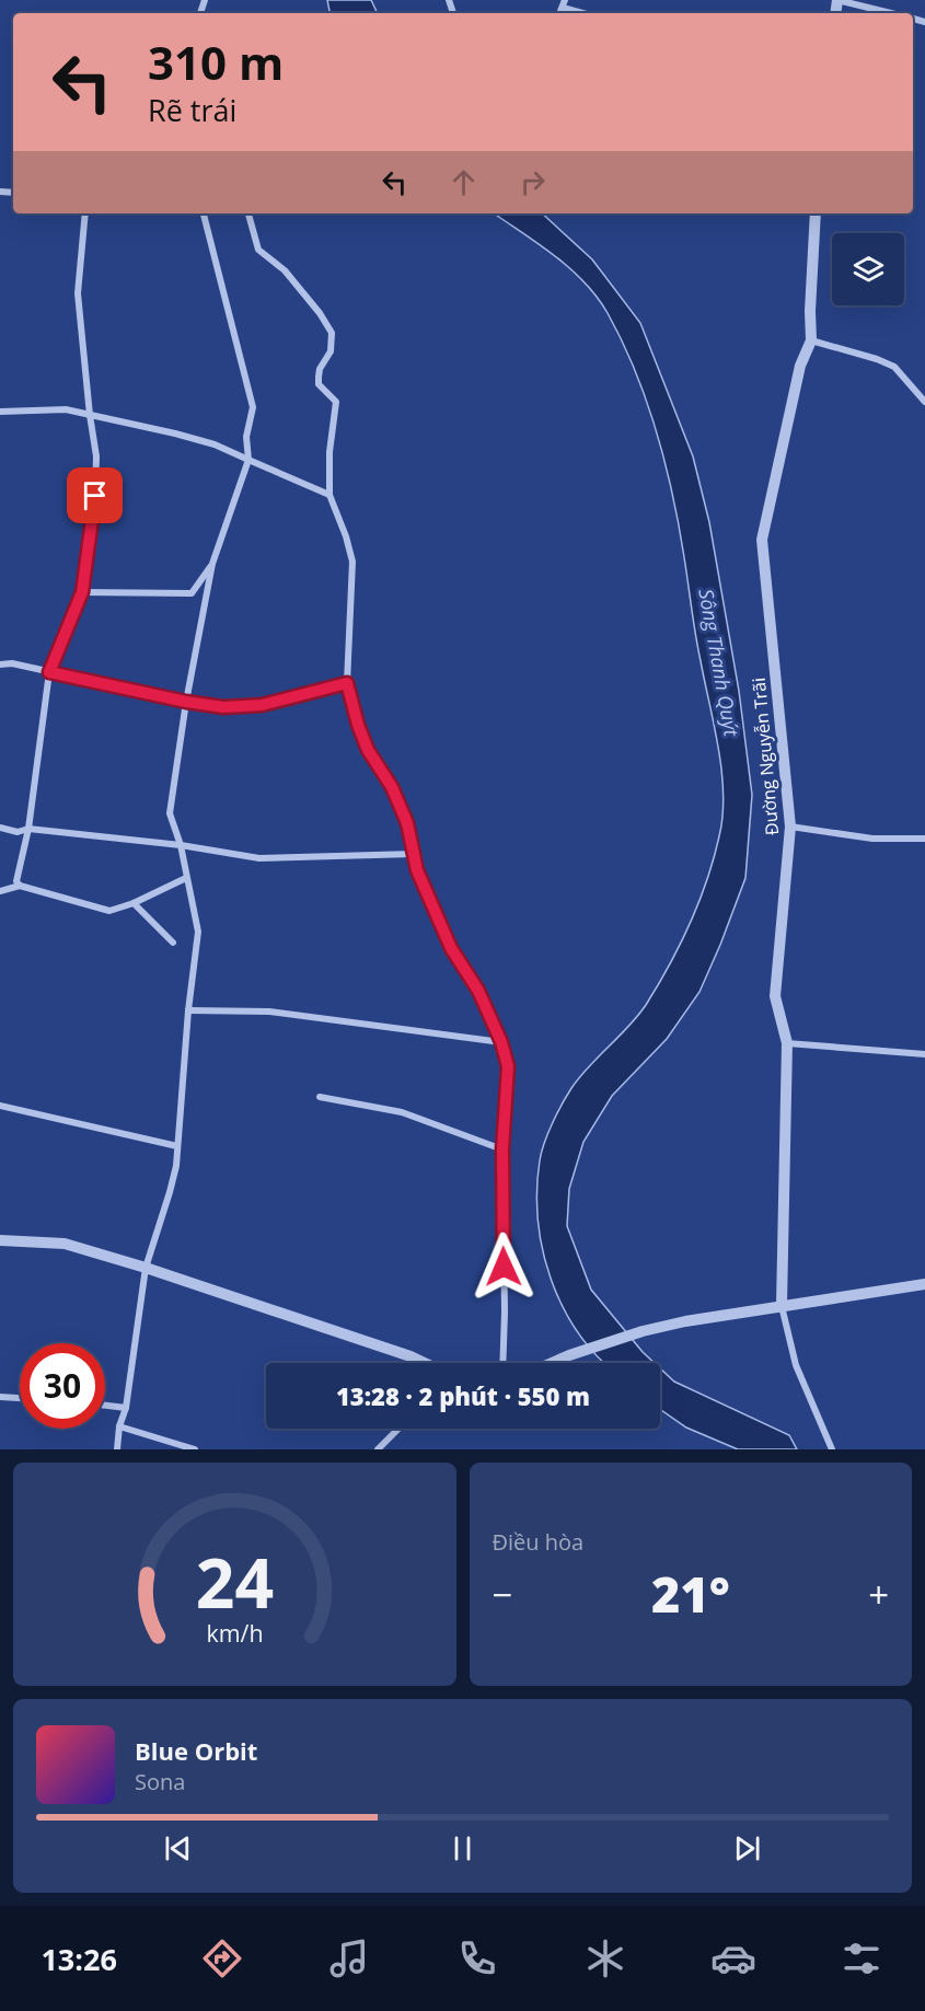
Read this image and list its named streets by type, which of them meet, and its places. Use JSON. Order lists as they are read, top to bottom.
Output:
{
  "streets": {
    "street": ["Đường Nguyễn Trãi"]
  },
  "water": ["Sông Thanh Quýt"],
  "page": {
    "turn": ["310 m", "Rẽ trái"],
    "limit": "30",
    "trip": "13:28 · 2 phút · 550 m",
    "tile": "Điều hòa",
    "heat": ["−", "21°", "+"],
    "song": ["Blue Orbit", "Sona"],
    "tabs": "13:26",
    "gauge": ["24", "km/h"]
  }
}
